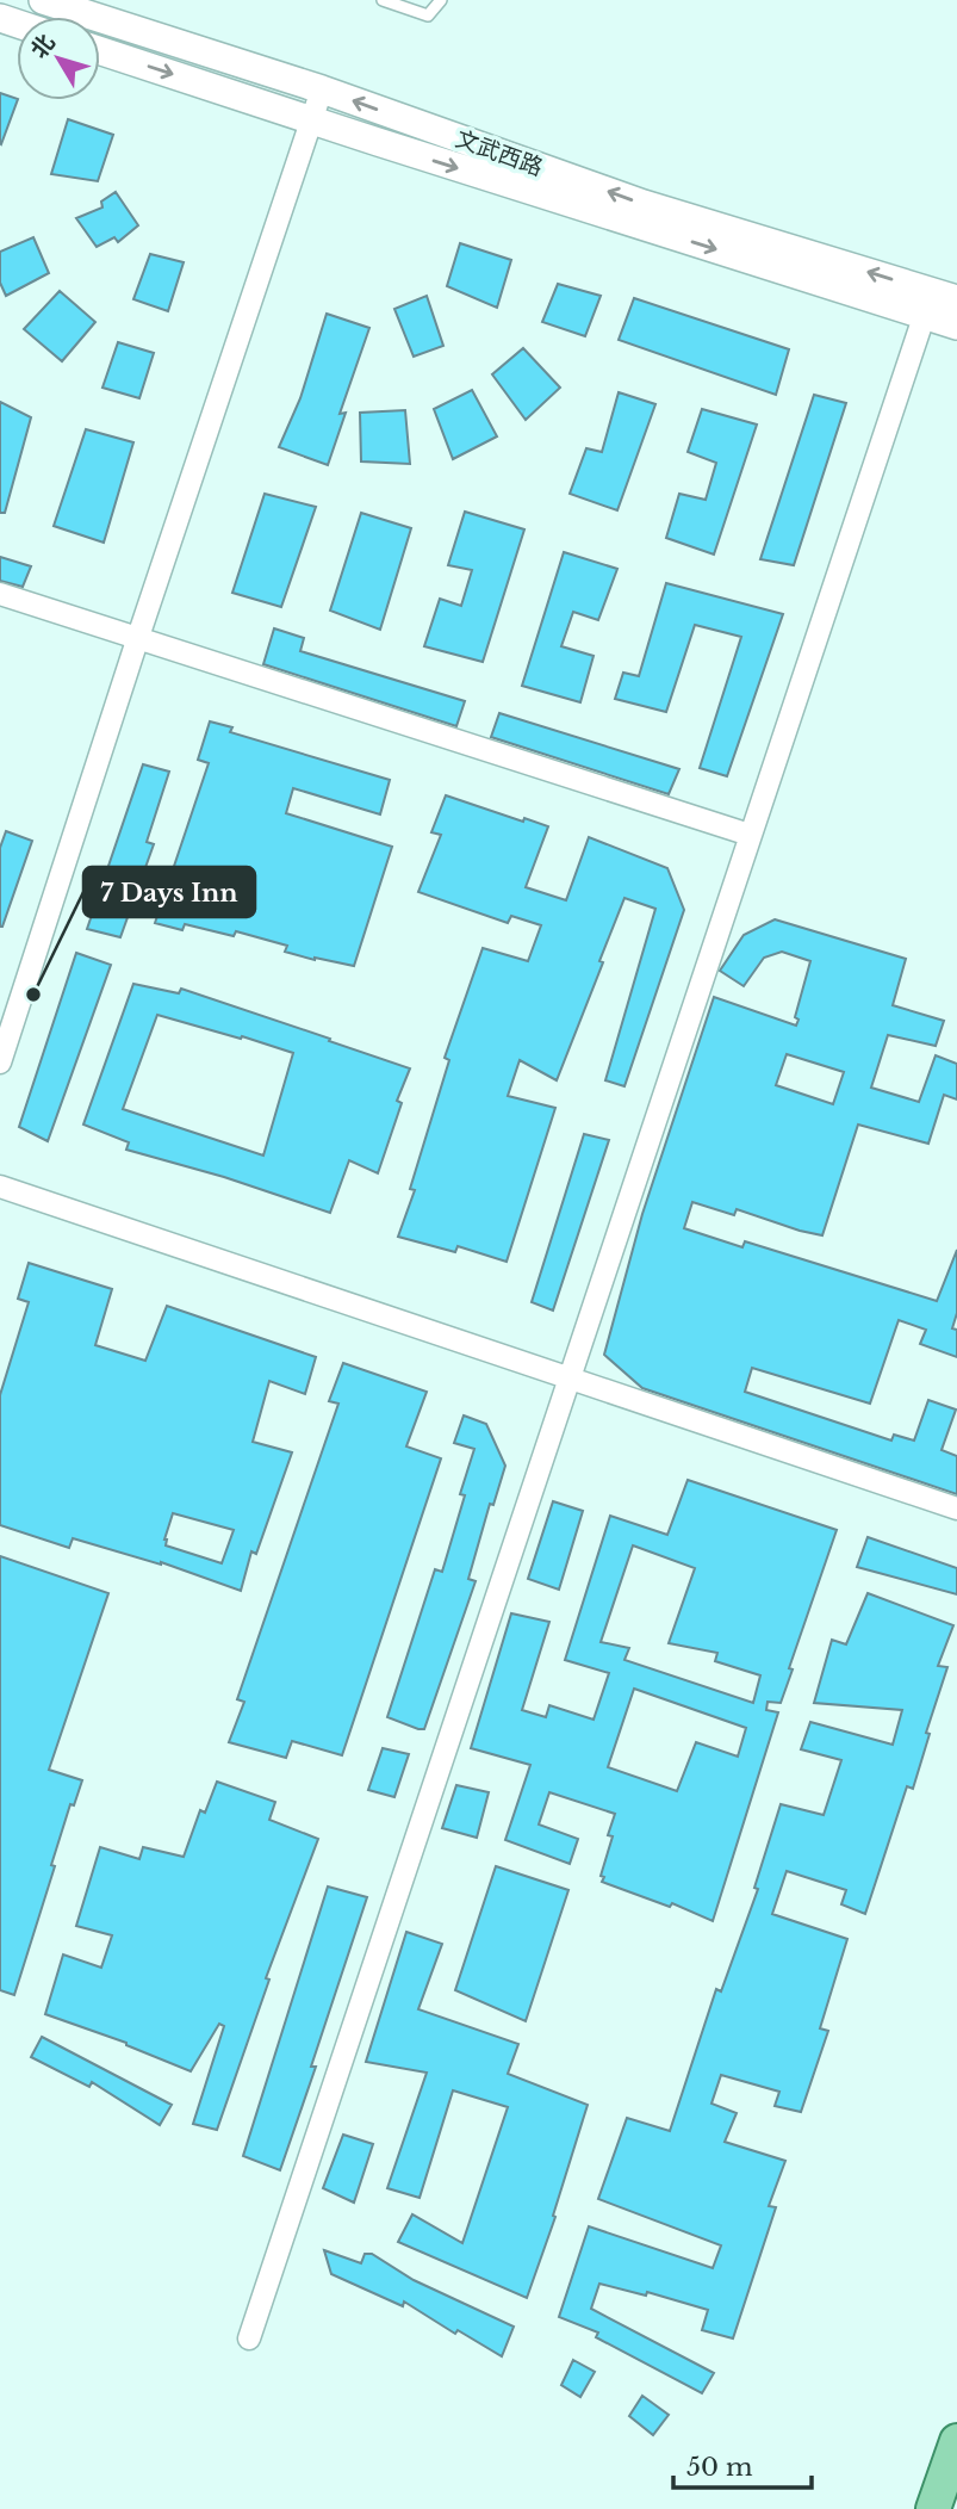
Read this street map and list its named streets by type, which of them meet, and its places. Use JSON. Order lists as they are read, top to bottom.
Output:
{
  "streets": {
    "street": ["文武西路"]
  },
  "places": ["7 Days Inn"],
  "scale_bar": "50 m",
  "north": "top left"
}
